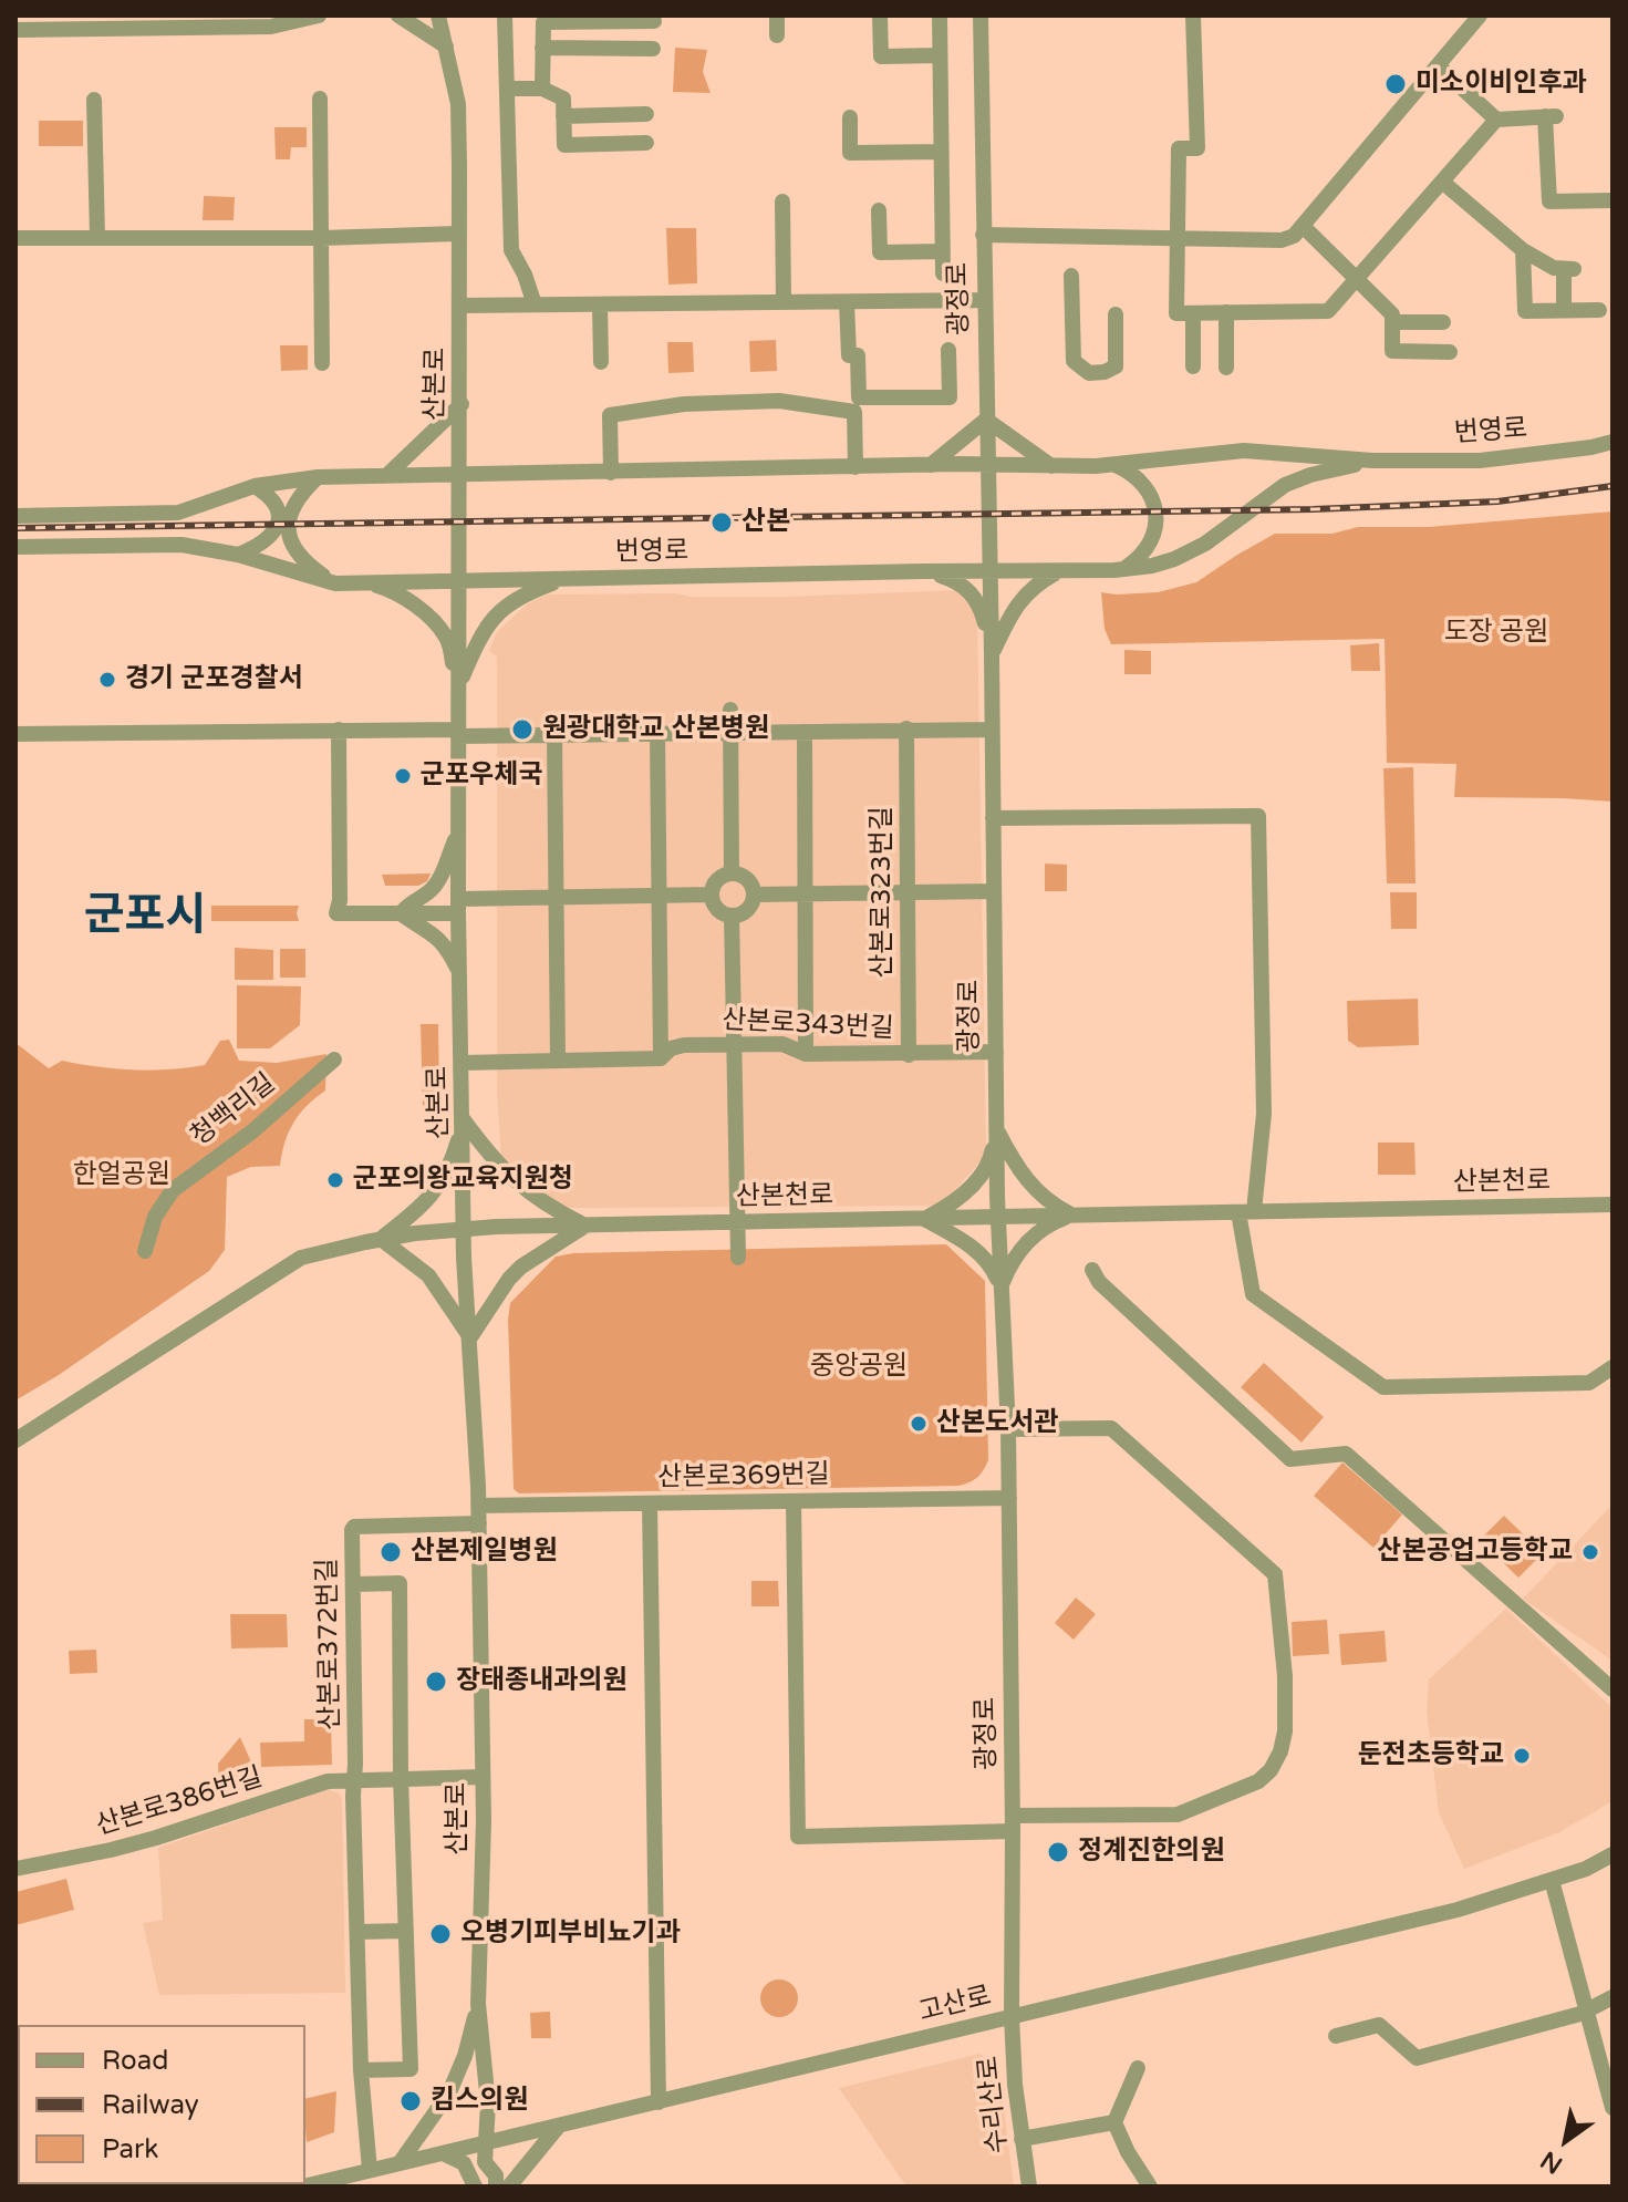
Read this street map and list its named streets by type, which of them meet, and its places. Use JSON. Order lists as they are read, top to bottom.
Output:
{
  "streets": {
    "street": [
      "광정로",
      "산본로",
      "번영로",
      "산본로323번길",
      "산본로343번길",
      "청백리길",
      "산본천로",
      "산본로369번길",
      "산본로372번길",
      "산본로386번길",
      "고산로",
      "수리산로"
    ]
  },
  "crossings": [
    ["광정로", "번영로"],
    ["광정로", "산본로343번길"],
    ["광정로", "산본천로"],
    ["광정로", "산본로369번길"],
    ["광정로", "고산로"],
    ["광정로", "수리산로"],
    ["산본로", "번영로"],
    ["산본로", "산본로343번길"],
    ["산본로", "산본천로"],
    ["산본로", "산본로369번길"],
    ["산본로", "산본로372번길"],
    ["산본로", "산본로386번길"],
    ["산본로", "고산로"],
    ["산본로323번길", "산본로343번길"],
    ["산본로372번길", "산본로386번길"],
    ["고산로", "수리산로"]
  ],
  "districts": ["군포시"],
  "parks": ["도장 공원", "한얼공원", "중앙공원"],
  "places": [
    "미소이비인후과",
    "산본",
    "경기 군포경찰서",
    "원광대학교 산본병원",
    "군포우체국",
    "군포의왕교육지원청",
    "산본도서관",
    "산본제일병원",
    "산본공업고등학교",
    "장태종내과의원",
    "둔전초등학교",
    "정계진한의원",
    "오병기피부비뇨기과",
    "킴스의원"
  ],
  "legend": ["Road", "Railway", "Park"],
  "north": "bottom left"
}
